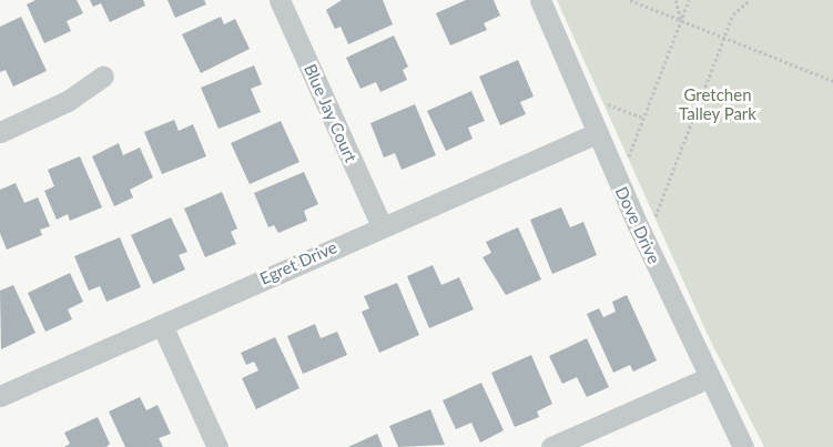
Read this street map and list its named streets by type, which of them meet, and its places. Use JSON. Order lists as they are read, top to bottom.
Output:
{
  "streets": {
    "street": ["Blue Jay Court", "Dove Drive", "Egret Drive"]
  },
  "crossings": [
    ["Blue Jay Court", "Egret Drive"],
    ["Dove Drive", "Egret Drive"]
  ],
  "parks": ["Gretchen Talley Park"]
}
